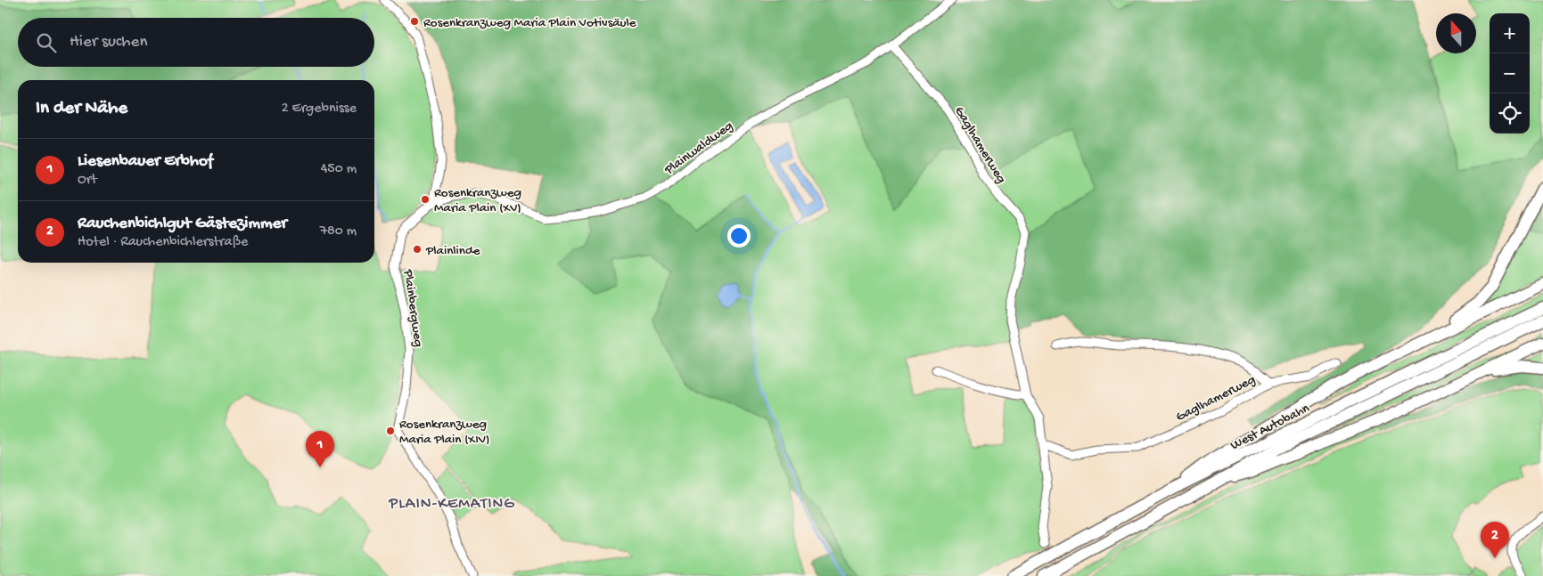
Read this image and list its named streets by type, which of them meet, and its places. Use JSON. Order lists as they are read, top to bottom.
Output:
{
  "streets": {
    "highway": ["West Autobahn"],
    "street": ["Gaglhamerweg", "Plainwaldweg", "Plainbergweg"]
  },
  "crossings": [
    ["Gaglhamerweg", "Plainwaldweg"],
    ["Plainwaldweg", "Plainbergweg"]
  ],
  "districts": ["PLAIN-KEMATING"],
  "places": [
    "Rosenkranzweg Maria Plain Votivsäule",
    "Rosenkranzweg Maria Plain (XV)",
    "Plainlinde",
    "Rosenkranzweg Maria Plain (XIV)"
  ],
  "north": "top",
  "page": {
    "map_buttons": ["+", "−"],
    "search": "Hier suchen",
    "heading": ["In der Nähe", "2 Ergebnisse"],
    "list": [
      {
        "mark": "1",
        "name": "Liesenbauer Erbhof",
        "note": "Ort",
        "value": "450 m"
      },
      {
        "mark": "2",
        "name": "Rauchenbichlgut Gästezimmer",
        "note": "Hotel · Rauchenbichlerstraße",
        "value": "780 m"
      }
    ],
    "pins": ["1", "2"]
  }
}
